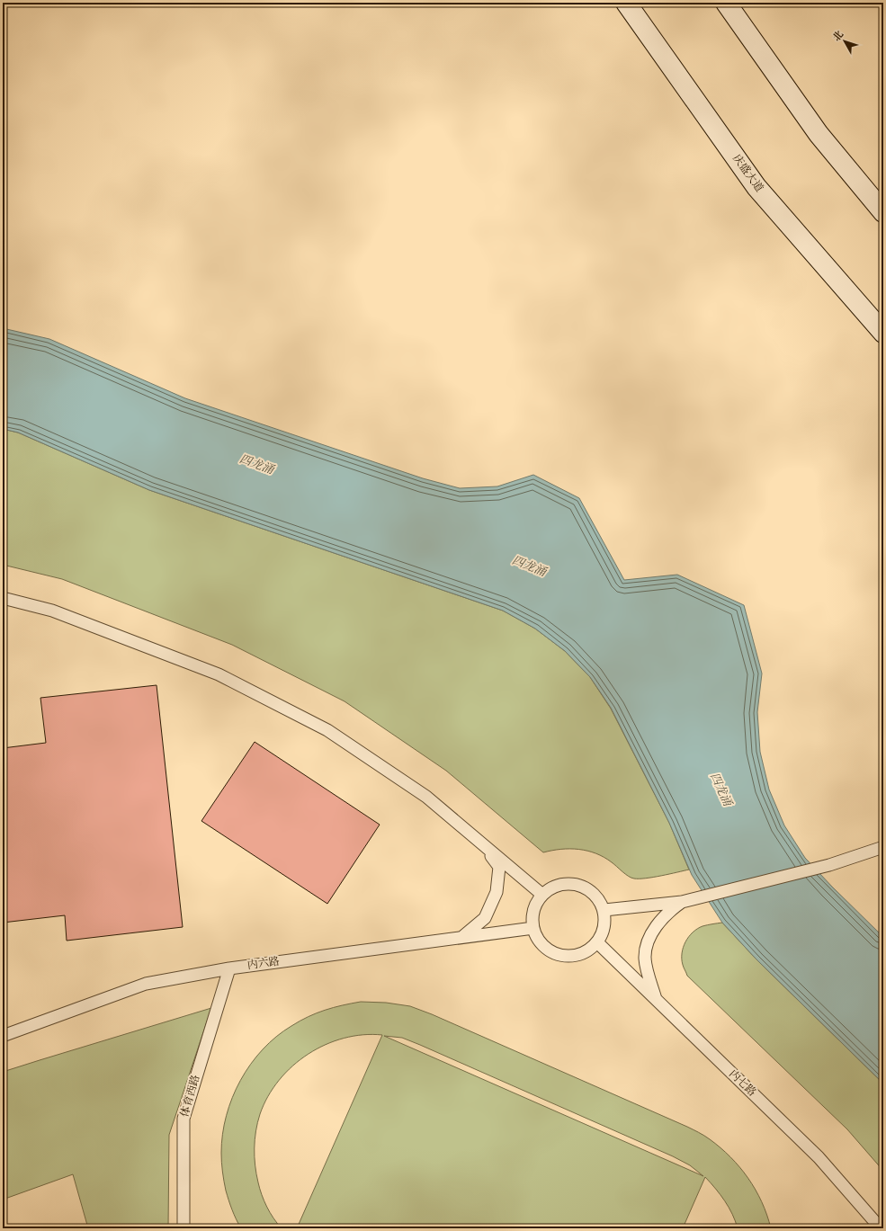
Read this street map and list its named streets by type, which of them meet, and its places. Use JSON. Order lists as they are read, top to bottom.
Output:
{
  "streets": {
    "street": ["庆盛大道"],
    "lane": ["内六路", "内七路", "体育西路"]
  },
  "crossings": [
    ["内六路", "内七路"],
    ["内六路", "体育西路"]
  ],
  "water": ["四龙涌"],
  "north": "top left"
}
